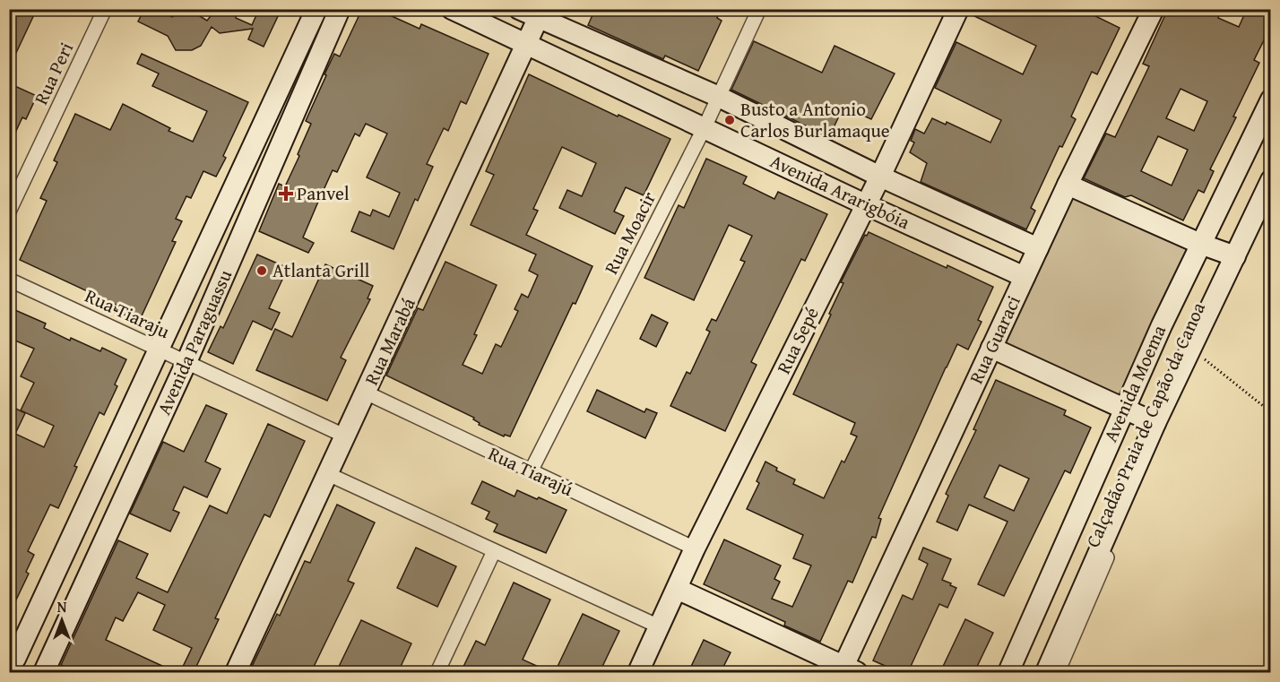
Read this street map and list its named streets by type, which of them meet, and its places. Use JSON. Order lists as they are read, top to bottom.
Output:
{
  "streets": {
    "street": [
      "Rua Peri",
      "Avenida Ararigbóia",
      "Rua Moacir",
      "Rua Tiaraju",
      "Rua Guaraci",
      "Rua Sepé",
      "Rua Marabá",
      "Avenida Paraguassu",
      "Avenida Moema",
      "Calçadão Praia de Capão da Canoa",
      "Rua Tiarajú"
    ]
  },
  "crossings": [
    ["Avenida Ararigbóia", "Rua Moacir"],
    ["Avenida Ararigbóia", "Rua Guaraci"],
    ["Avenida Ararigbóia", "Rua Sepé"],
    ["Avenida Ararigbóia", "Rua Marabá"],
    ["Rua Moacir", "Rua Tiarajú"],
    ["Rua Tiaraju", "Rua Marabá"],
    ["Rua Tiaraju", "Avenida Paraguassu"],
    ["Rua Sepé", "Rua Tiarajú"],
    ["Rua Marabá", "Rua Tiarajú"]
  ],
  "places": {
    "other": ["Busto a Antonio Carlos Burlamaque", "Atlanta Grill"],
    "health": ["Panvel"]
  },
  "north": "top"
}
